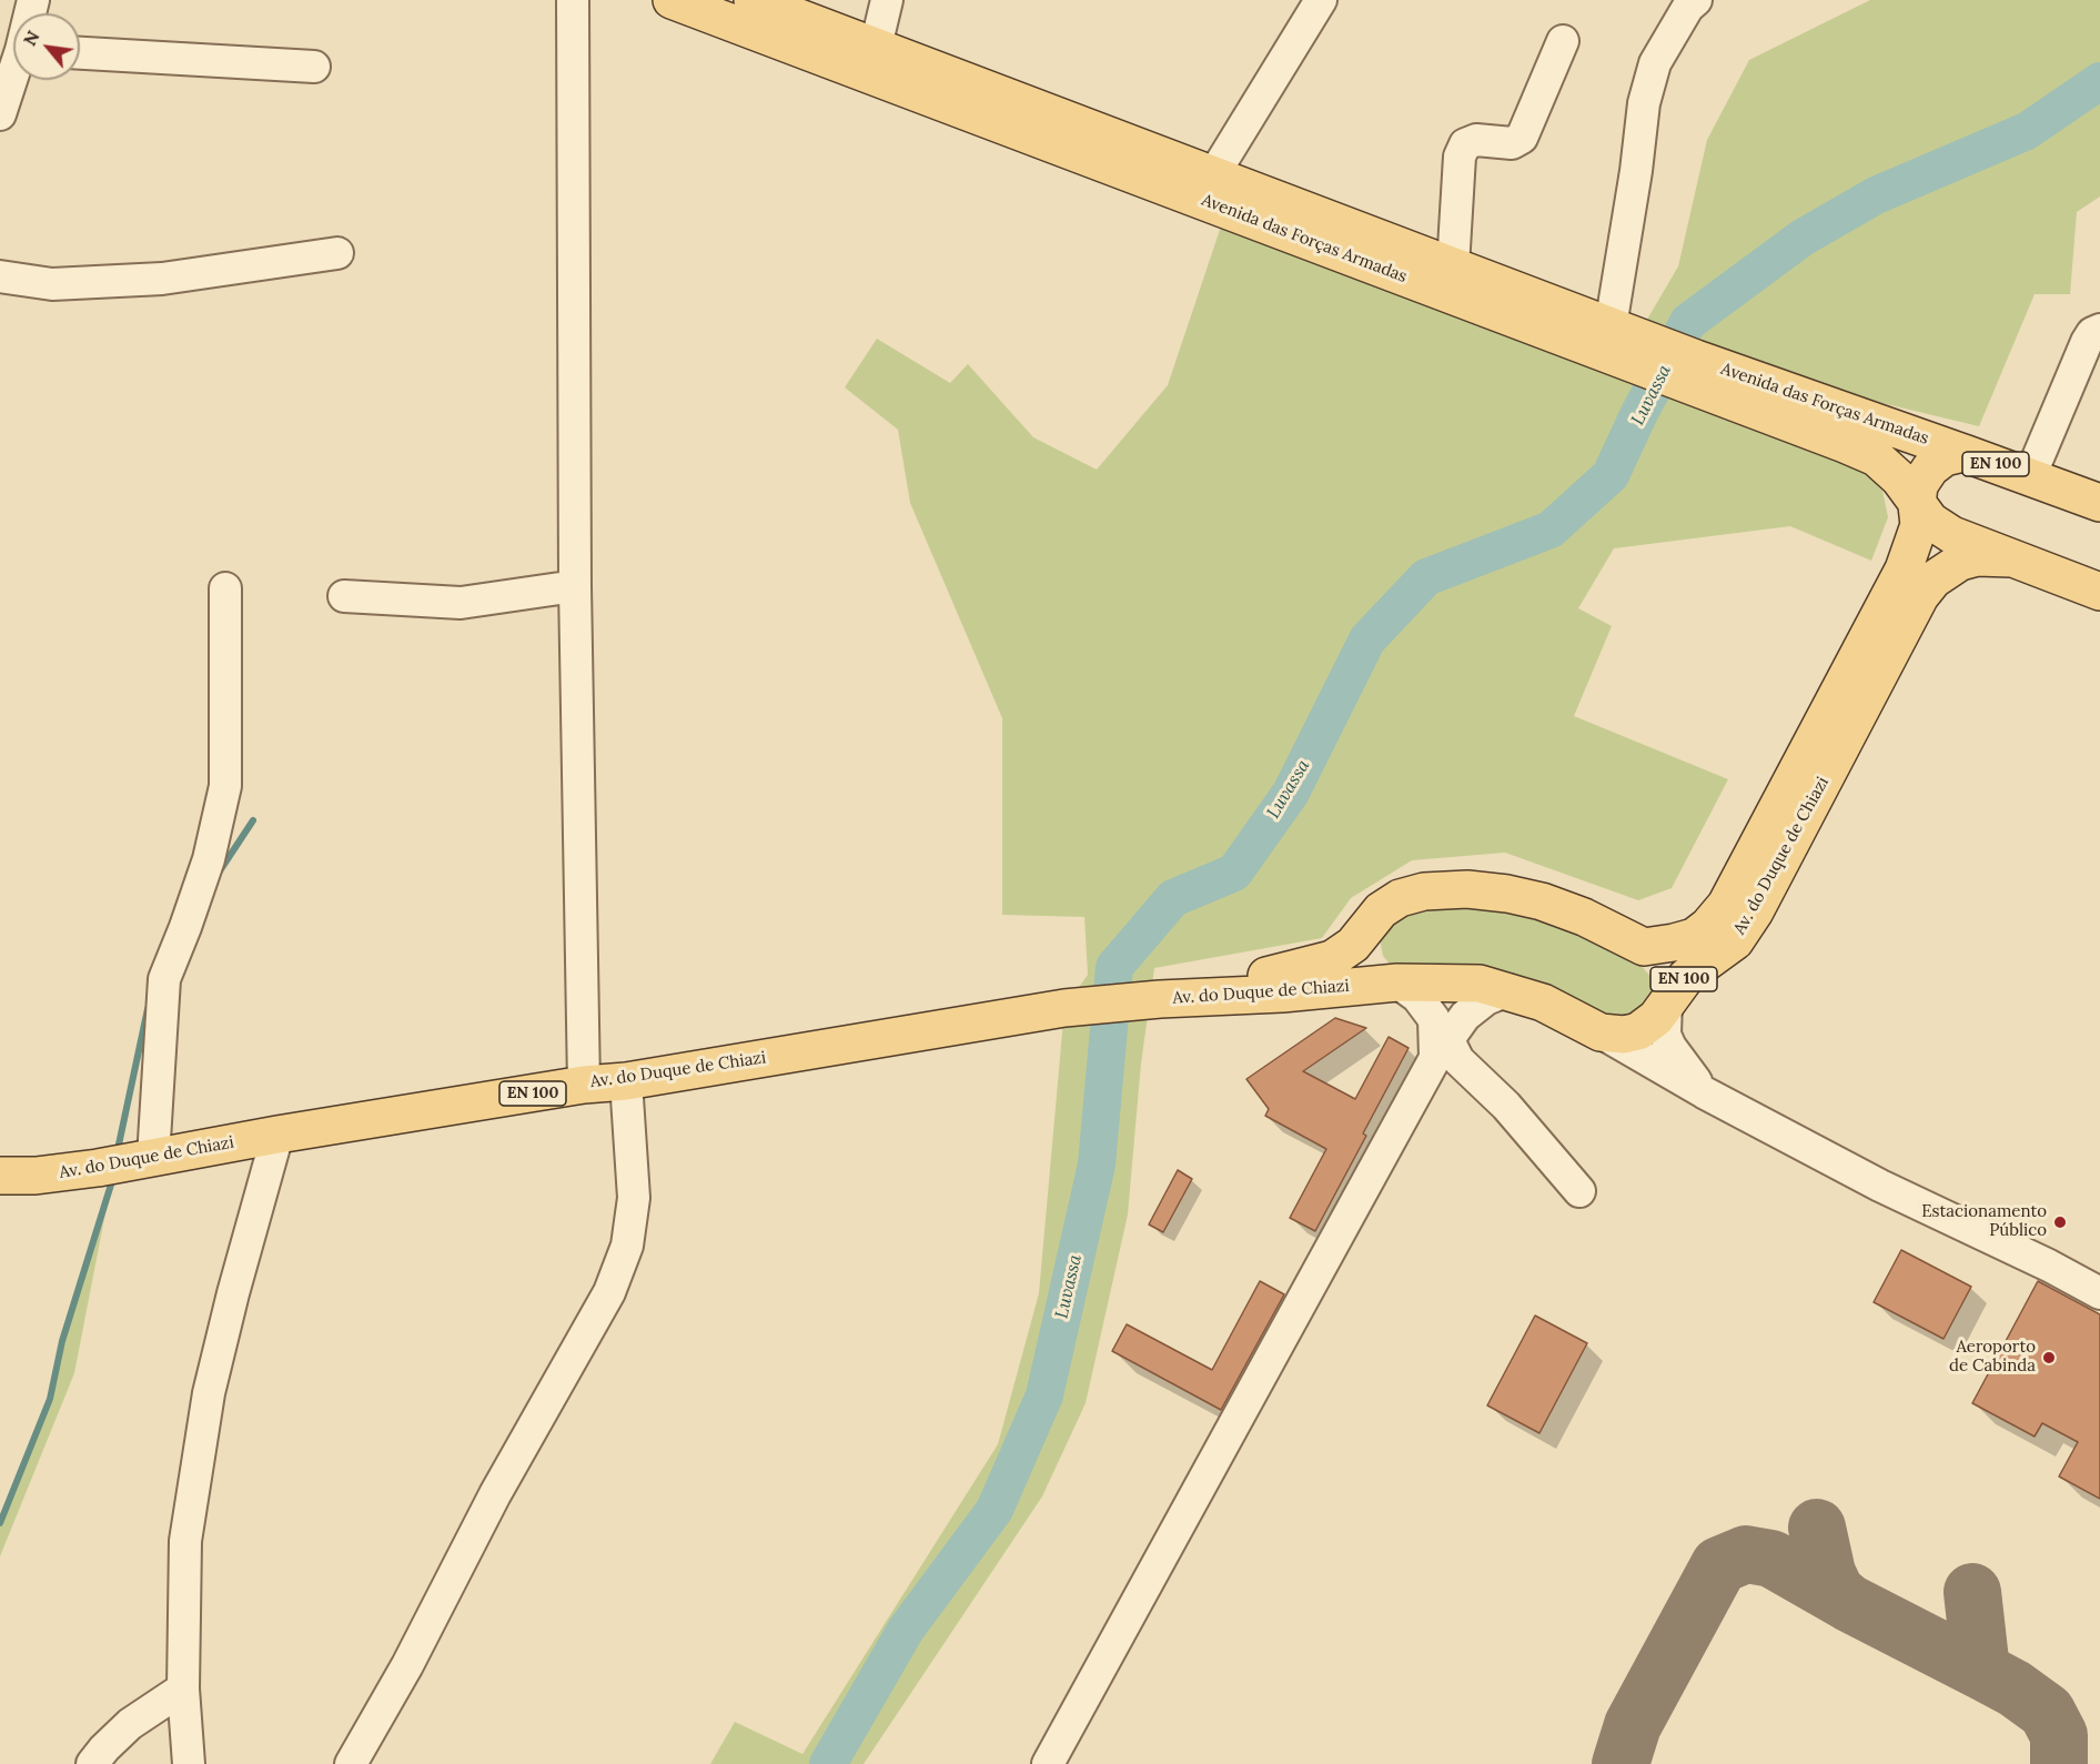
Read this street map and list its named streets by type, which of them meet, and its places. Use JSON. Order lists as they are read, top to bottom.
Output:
{
  "streets": {
    "main road": ["Avenida das Forças Armadas", "EN 100", "Av. do Duque de Chiazi"]
  },
  "crossings": [
    ["Avenida das Forças Armadas", "Av. do Duque de Chiazi"],
    ["EN 100", "Av. do Duque de Chiazi"]
  ],
  "water": ["Luvassa"],
  "places": ["Estacionamento Público", "Aeroporto de Cabinda"],
  "north": "top left"
}
